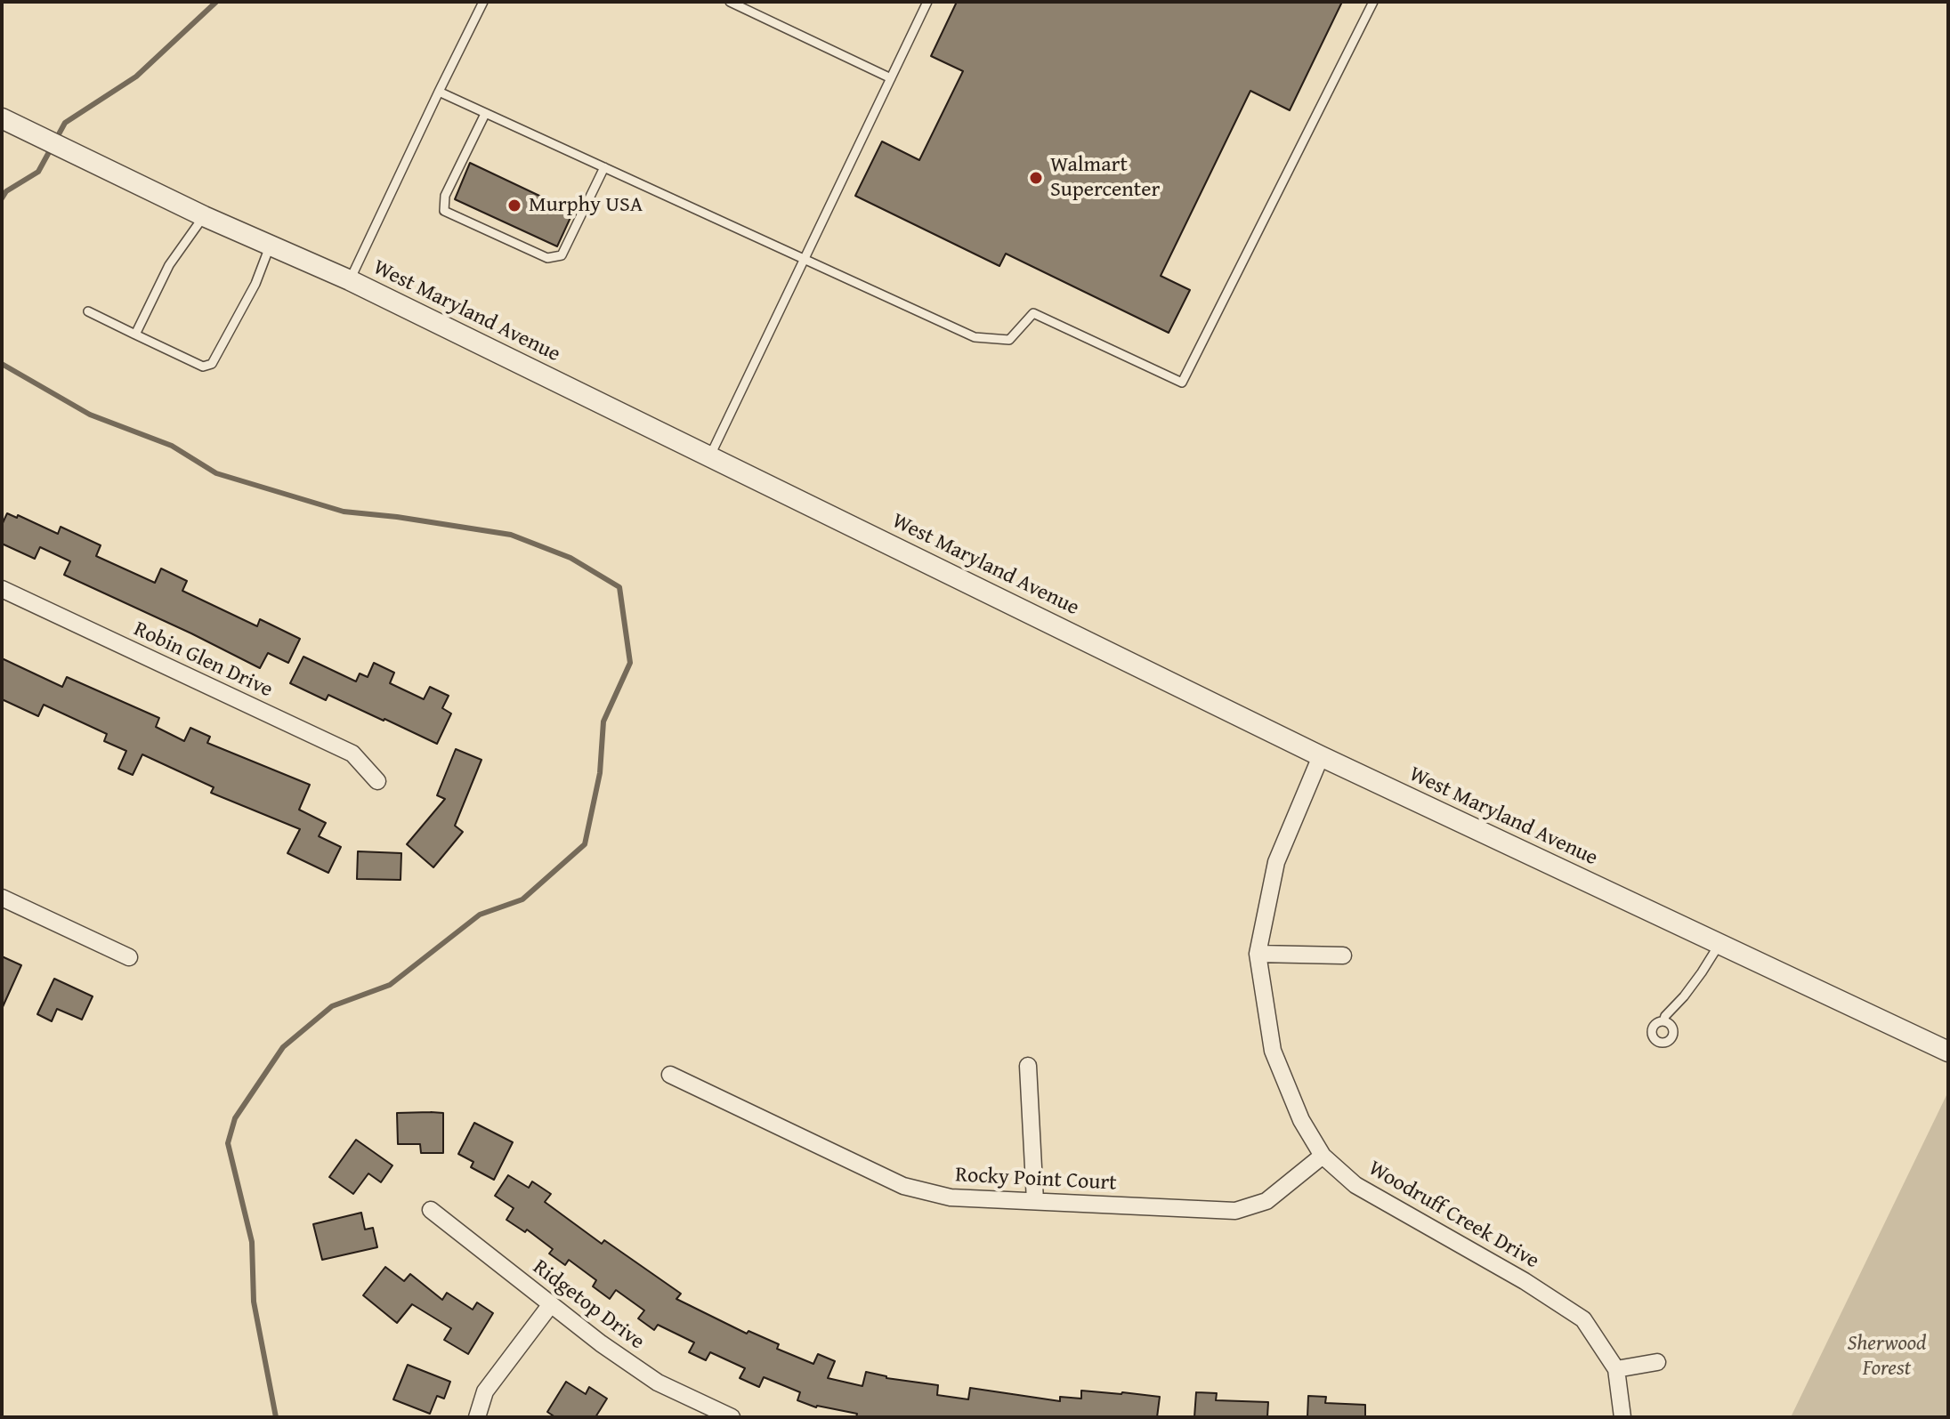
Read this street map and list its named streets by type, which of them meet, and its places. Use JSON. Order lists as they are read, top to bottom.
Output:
{
  "streets": {
    "street": [
      "West Maryland Avenue",
      "Robin Glen Drive",
      "Rocky Point Court",
      "Woodruff Creek Drive",
      "Ridgetop Drive"
    ]
  },
  "crossings": [
    ["West Maryland Avenue", "Woodruff Creek Drive"],
    ["Rocky Point Court", "Woodruff Creek Drive"]
  ],
  "parks": ["Sherwood Forest"],
  "places": ["Walmart Supercenter", "Murphy USA"]
}
